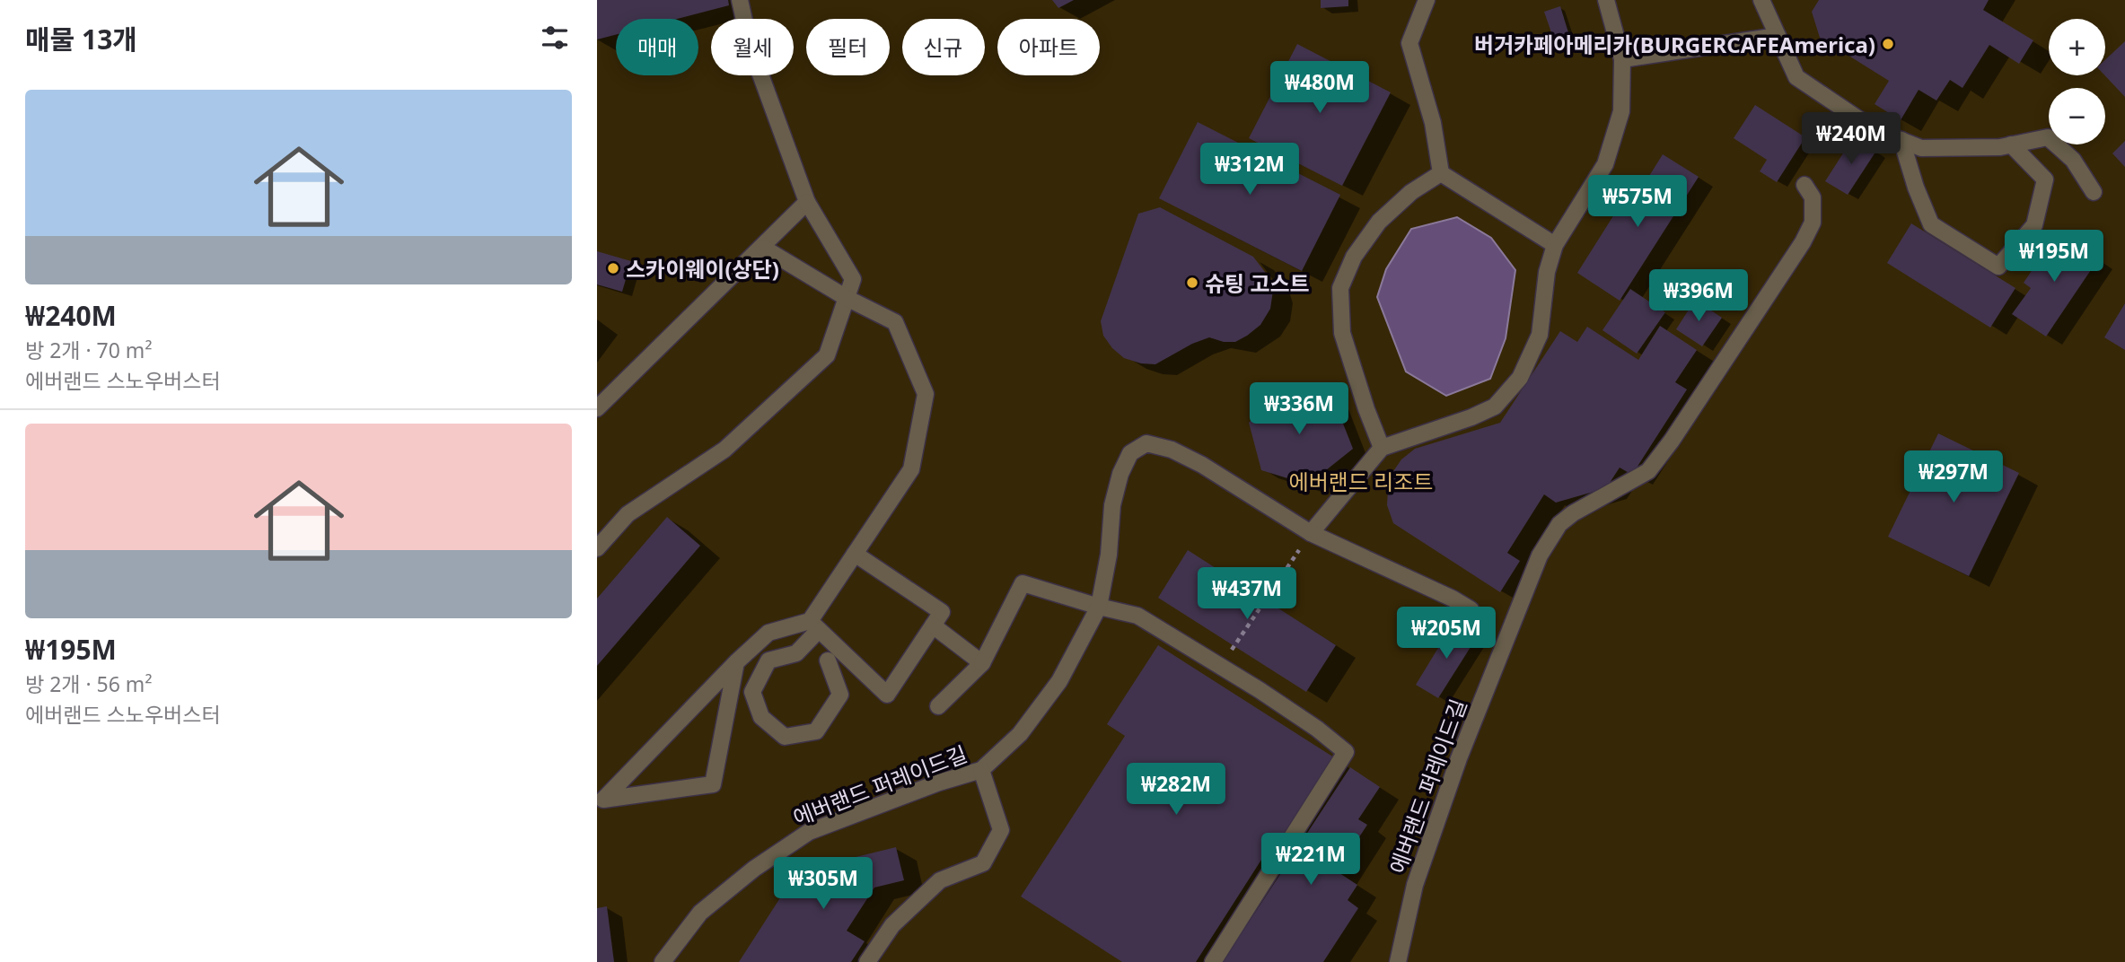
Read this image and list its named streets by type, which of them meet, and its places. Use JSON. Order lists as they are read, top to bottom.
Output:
{
  "streets": {
    "street": ["에버랜드 퍼레이드길"]
  },
  "parks": ["에버랜드 리조트"],
  "places": ["버거카페아메리카(BURGERCAFEAmerica)", "스카이웨이(상단)", "슈팅 고스트"],
  "page": {
    "heading": "매물 13개",
    "map_buttons": ["+", "−"],
    "chip": [
      "매매",
      "월세",
      "필터",
      "신규",
      "아파트"
    ],
    "price": [
      "₩480M",
      "₩240M",
      "₩312M",
      "₩575M",
      "₩195M",
      "₩396M",
      "₩336M",
      "₩297M",
      "₩437M",
      "₩205M",
      "₩282M",
      "₩221M",
      "₩305M"
    ],
    "list": [
      {
        "name": "₩240M",
        "note": "방 2개 · 70 m² · 에버랜드 스노우버스터"
      },
      {
        "name": "₩195M",
        "note": "방 2개 · 56 m² · 에버랜드 스노우버스터"
      }
    ]
  }
}
